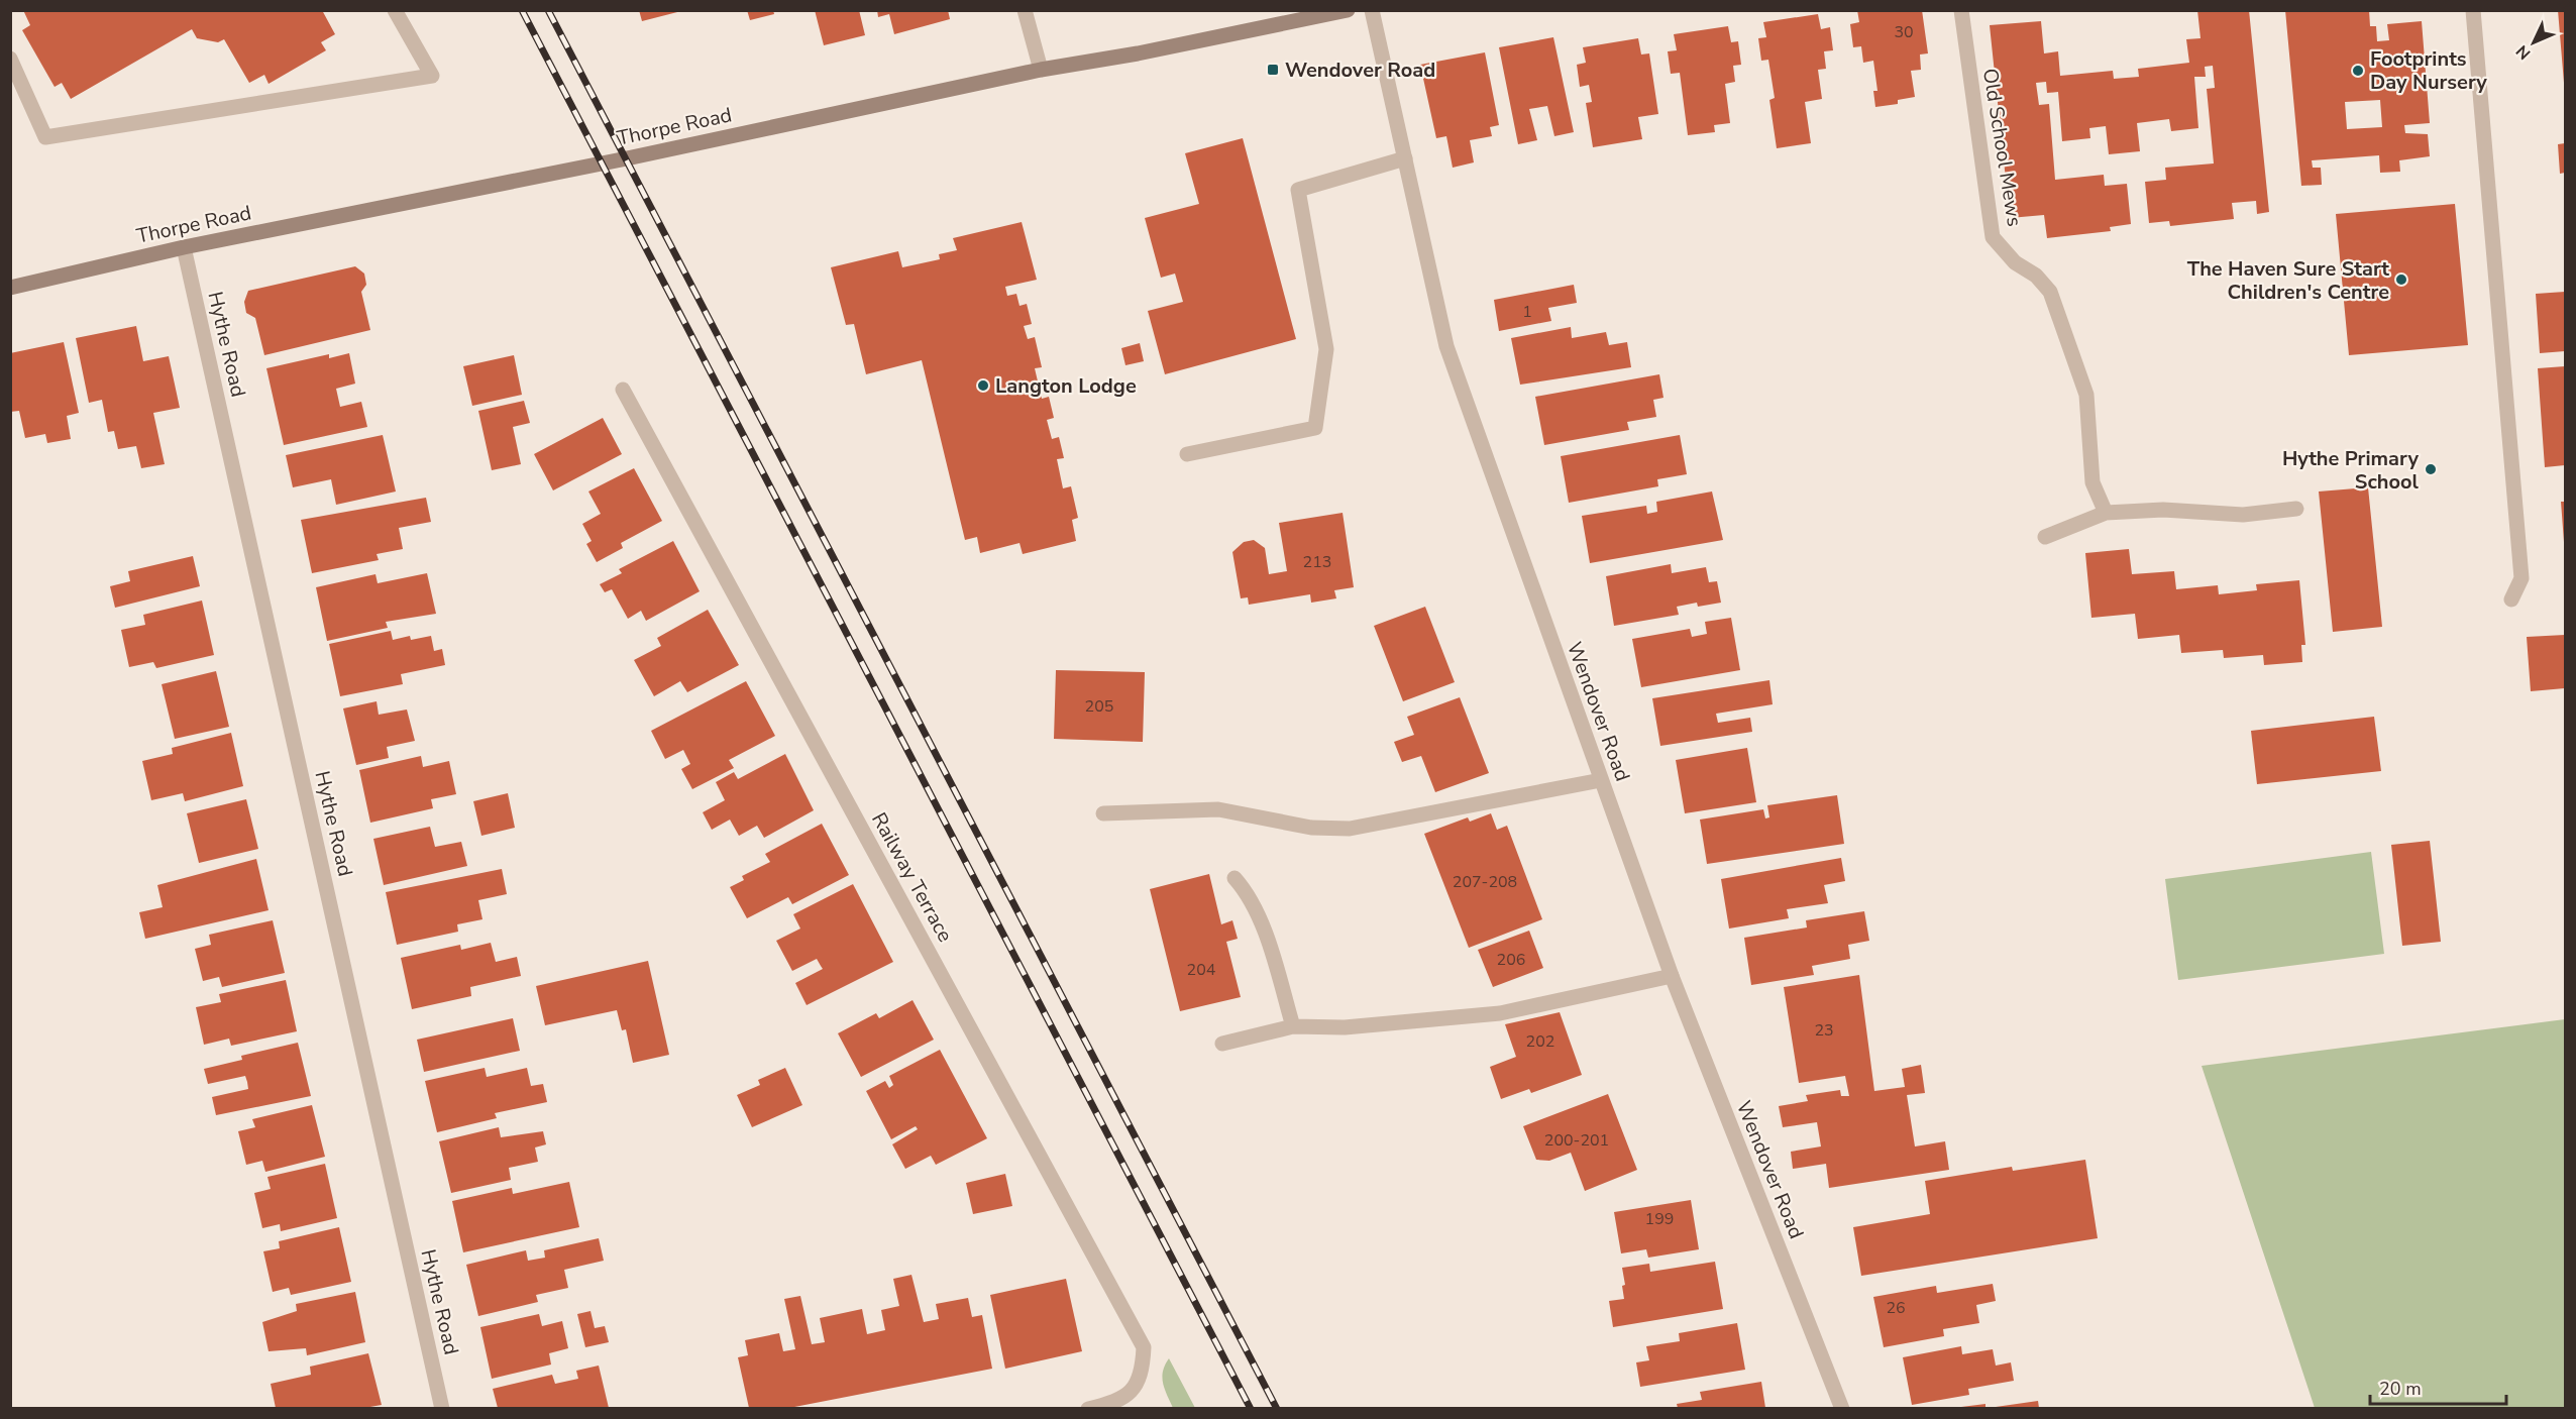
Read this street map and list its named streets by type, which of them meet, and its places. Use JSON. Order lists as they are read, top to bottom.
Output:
{
  "streets": {
    "main road": ["Thorpe Road"],
    "street": [
      "Old School Mews",
      "Hythe Road",
      "Wendover Road",
      "Railway Terrace"
    ]
  },
  "crossings": [
    ["Thorpe Road", "Hythe Road"]
  ],
  "places": {
    "transit": ["Wendover Road"],
    "other": [
      "Footprints Day Nursery",
      "The Haven Sure Start Children's Centre",
      "Langton Lodge",
      "Hythe Primary School"
    ]
  },
  "house_numbers": [
    "30",
    "1",
    "213",
    "205",
    "207-208",
    "206",
    "204",
    "23",
    "202",
    "200-201",
    "199",
    "26"
  ],
  "scale_bar": "20 m",
  "north": "bottom left"
}
